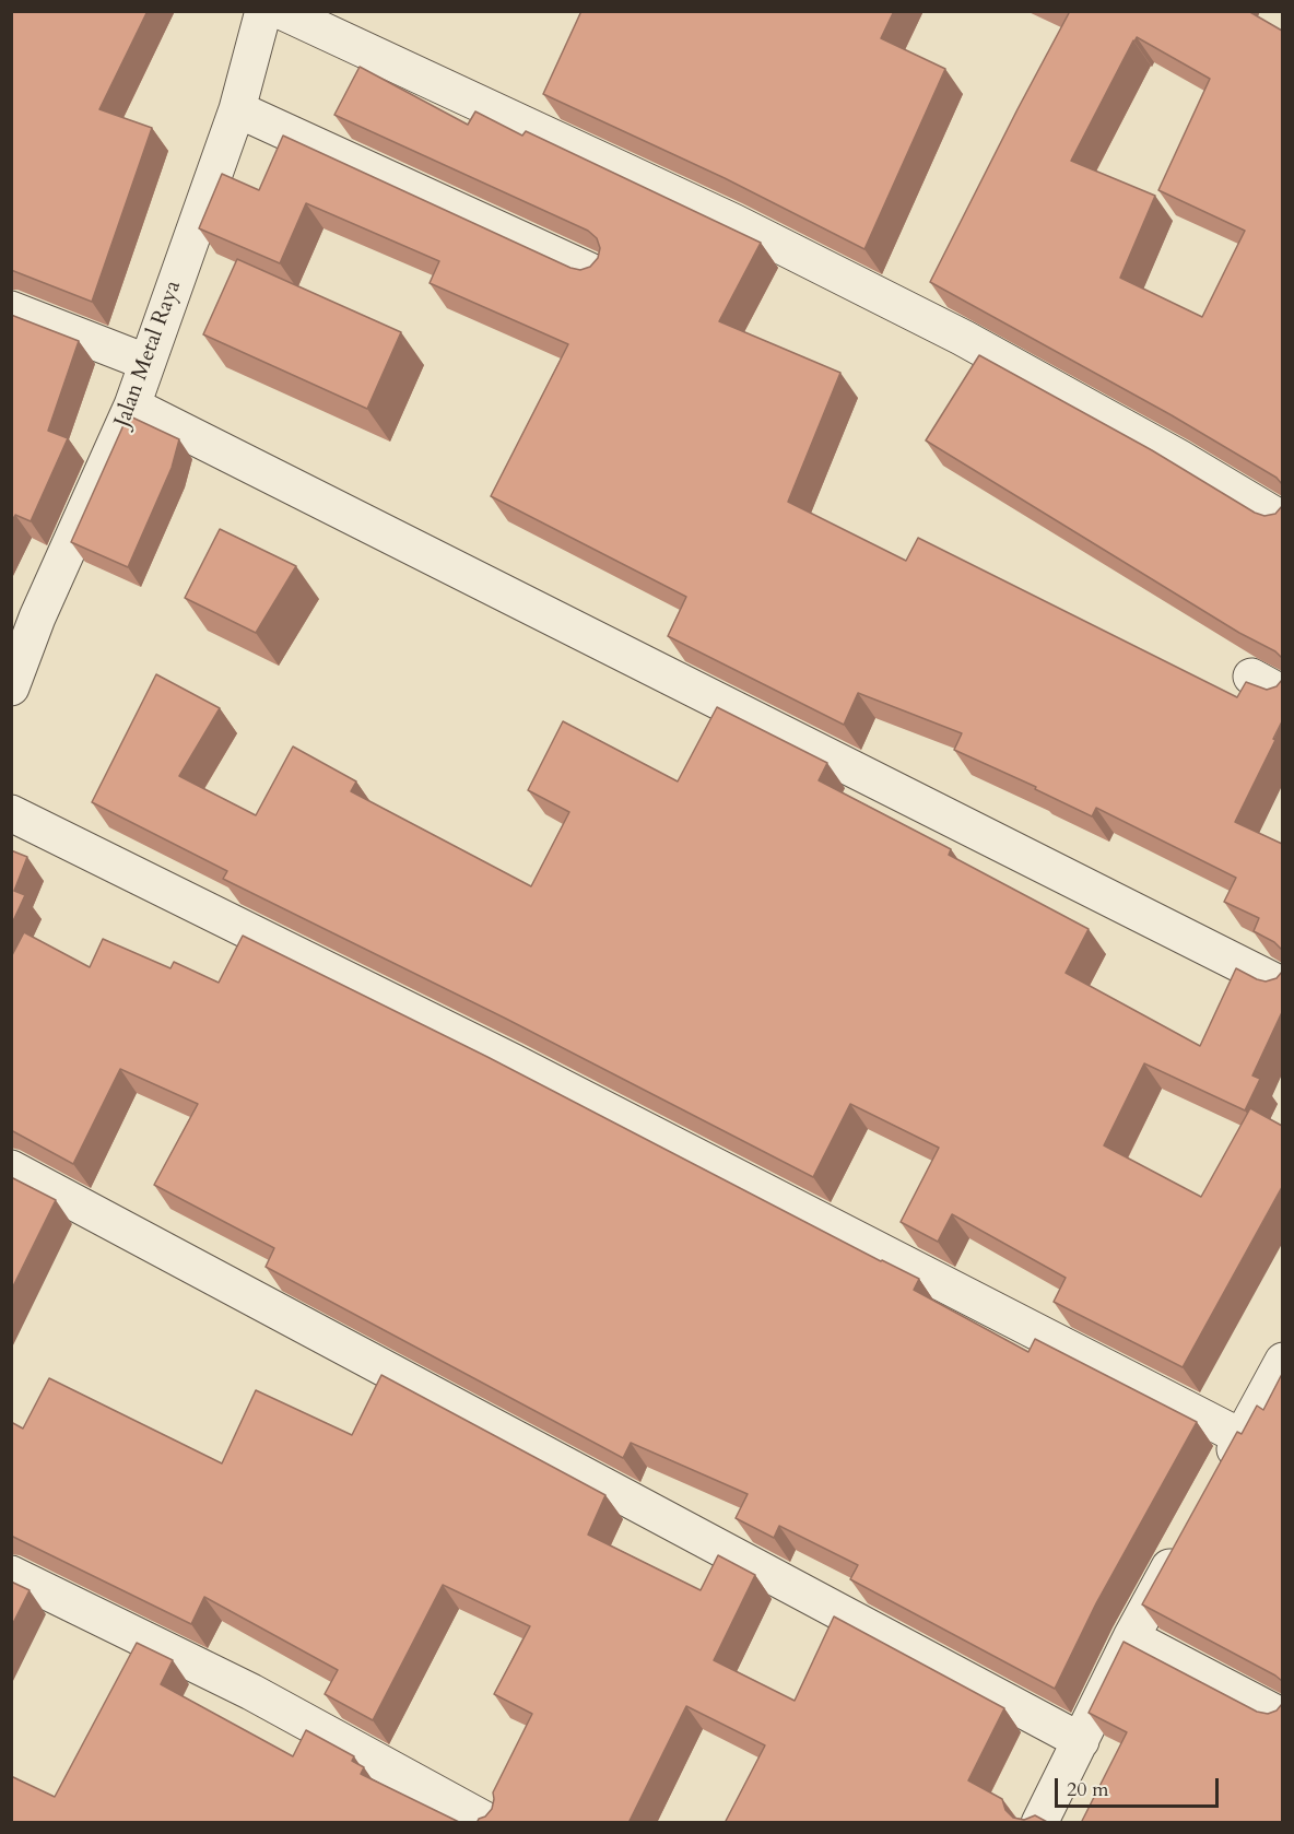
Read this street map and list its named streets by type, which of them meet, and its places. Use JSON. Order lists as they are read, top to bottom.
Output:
{
  "streets": {
    "street": ["Jalan Metal Raya"]
  },
  "scale_bar": "20 m"
}
